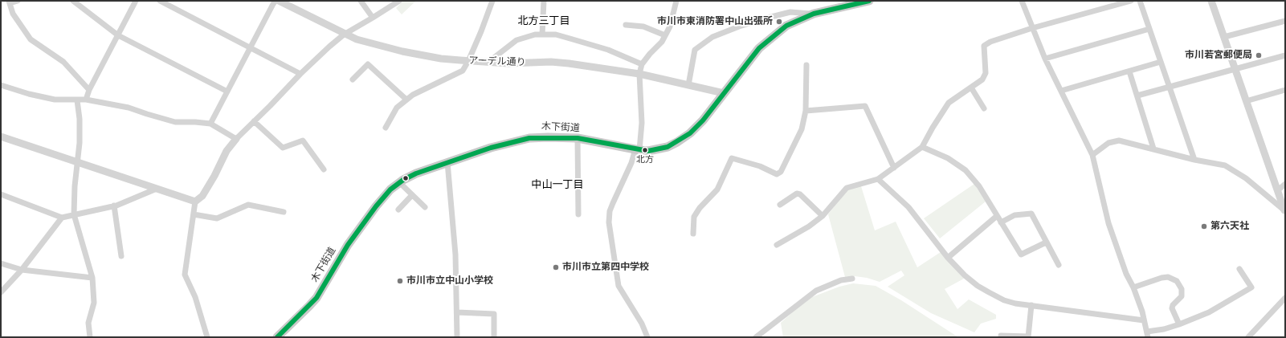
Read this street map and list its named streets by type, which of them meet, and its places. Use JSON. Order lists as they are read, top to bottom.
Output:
{
  "streets": {
    "main road": ["木下街道"],
    "street": ["アーデル通り"]
  },
  "crossings": [
    ["アーデル通り", "木下街道"]
  ],
  "districts": ["北方三丁目", "中山一丁目"],
  "places": [
    "市川市東消防署中山出張所",
    "市川若宮郵便局",
    "北方",
    "第六天社",
    "市川市立第四中学校",
    "市川市立中山小学校"
  ]
}
